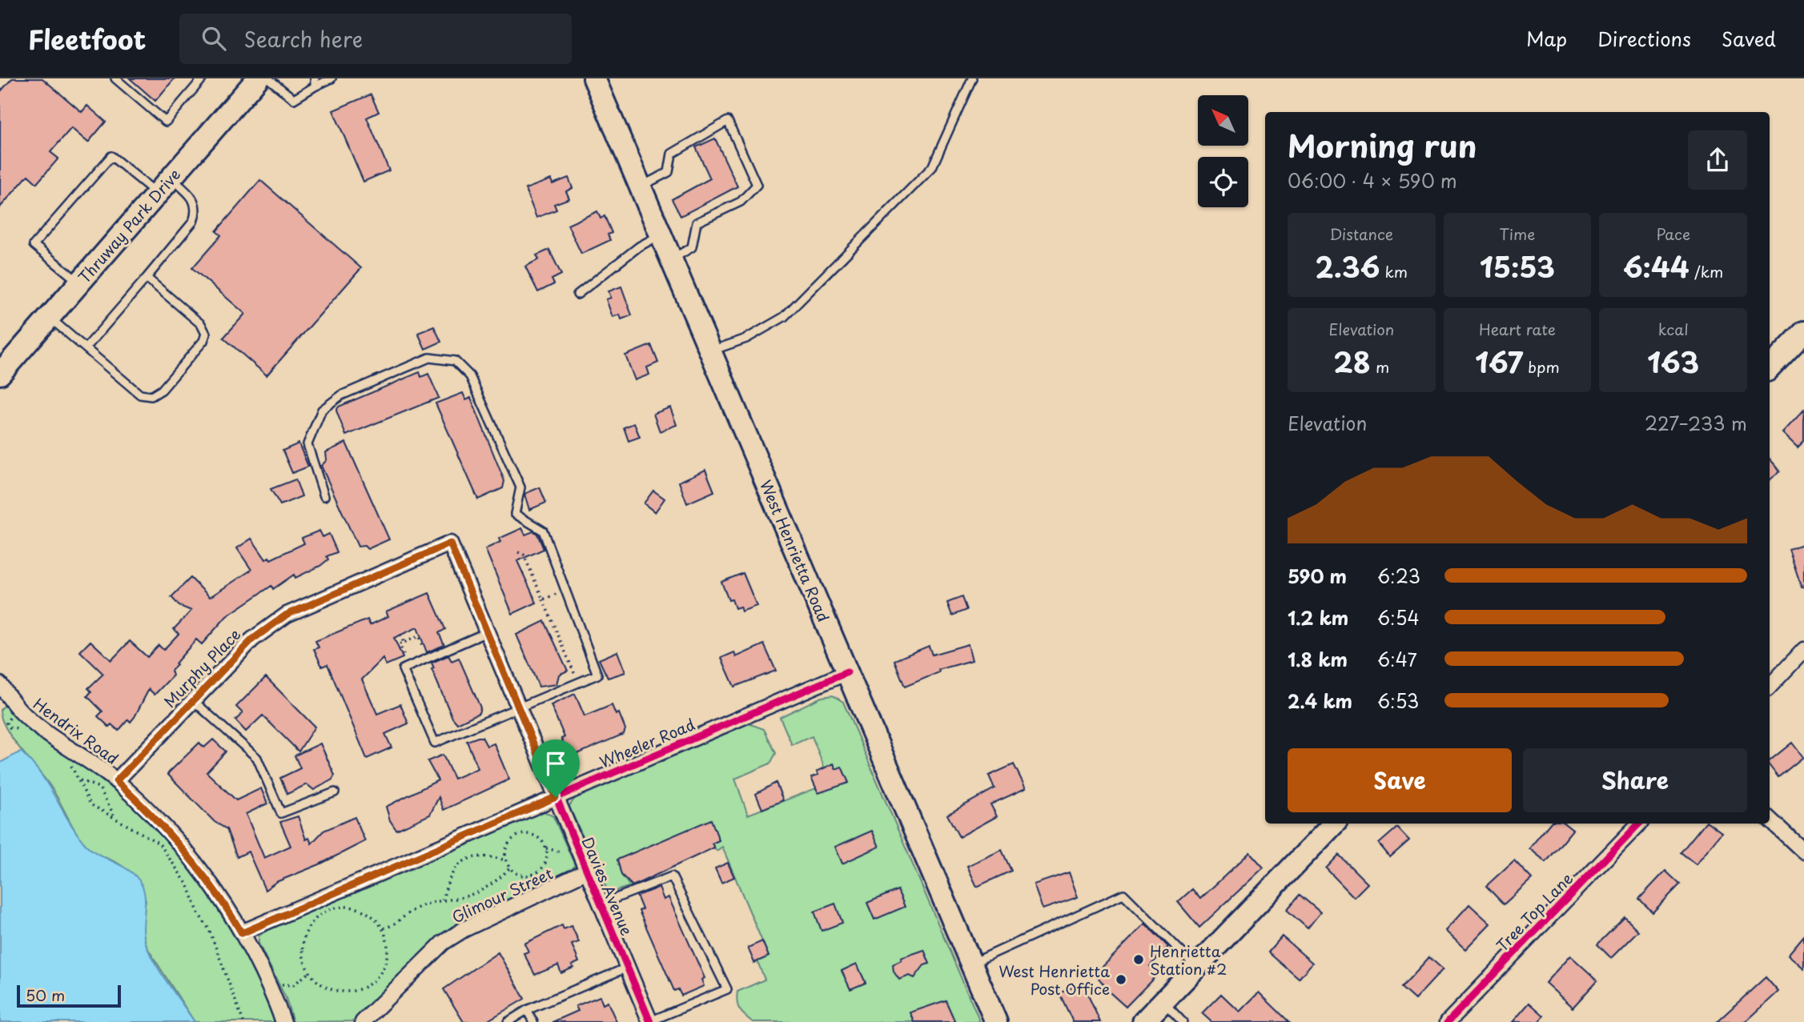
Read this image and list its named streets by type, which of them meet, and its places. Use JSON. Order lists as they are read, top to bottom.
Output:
{
  "streets": {
    "main road": ["Thruway Park Drive", "West Henrietta Road"],
    "street": [
      "Murphy Place",
      "Hendrix Road",
      "Wheeler Road",
      "Davies Avenue",
      "Glimour Street",
      "Tree Top Lane"
    ]
  },
  "crossings": [
    ["West Henrietta Road", "Wheeler Road"],
    ["Murphy Place", "Hendrix Road"],
    ["Murphy Place", "Davies Avenue"],
    ["Hendrix Road", "Wheeler Road"],
    ["Wheeler Road", "Davies Avenue"],
    ["Davies Avenue", "Glimour Street"]
  ],
  "places": ["Henrietta Station #2", "West Henrietta Post Office"],
  "scale_bar": "50 m",
  "north": "top left",
  "page": {
    "header": "Fleetfoot",
    "search": "Search here",
    "nav": ["Map", "Directions", "Saved"],
    "heading": ["Morning run", "06:00 · 4 × 590 m"],
    "stats": [
      ["Distance", "2.36 km"],
      ["Time", "15:53"],
      ["Pace", "6:44 /km"],
      ["Elevation", "28 m"],
      ["Heart rate", "167 bpm"],
      ["kcal", "163"]
    ],
    "chart": ["Elevation", "227–233 m"],
    "list": [
      {
        "name": "590 m",
        "note": "6:23"
      },
      {
        "name": "1.2 km",
        "note": "6:54"
      },
      {
        "name": "1.8 km",
        "note": "6:47"
      },
      {
        "name": "2.4 km",
        "note": "6:53"
      }
    ],
    "buttons": ["Save", "Share"],
    "scale": "50 m"
  }
}
